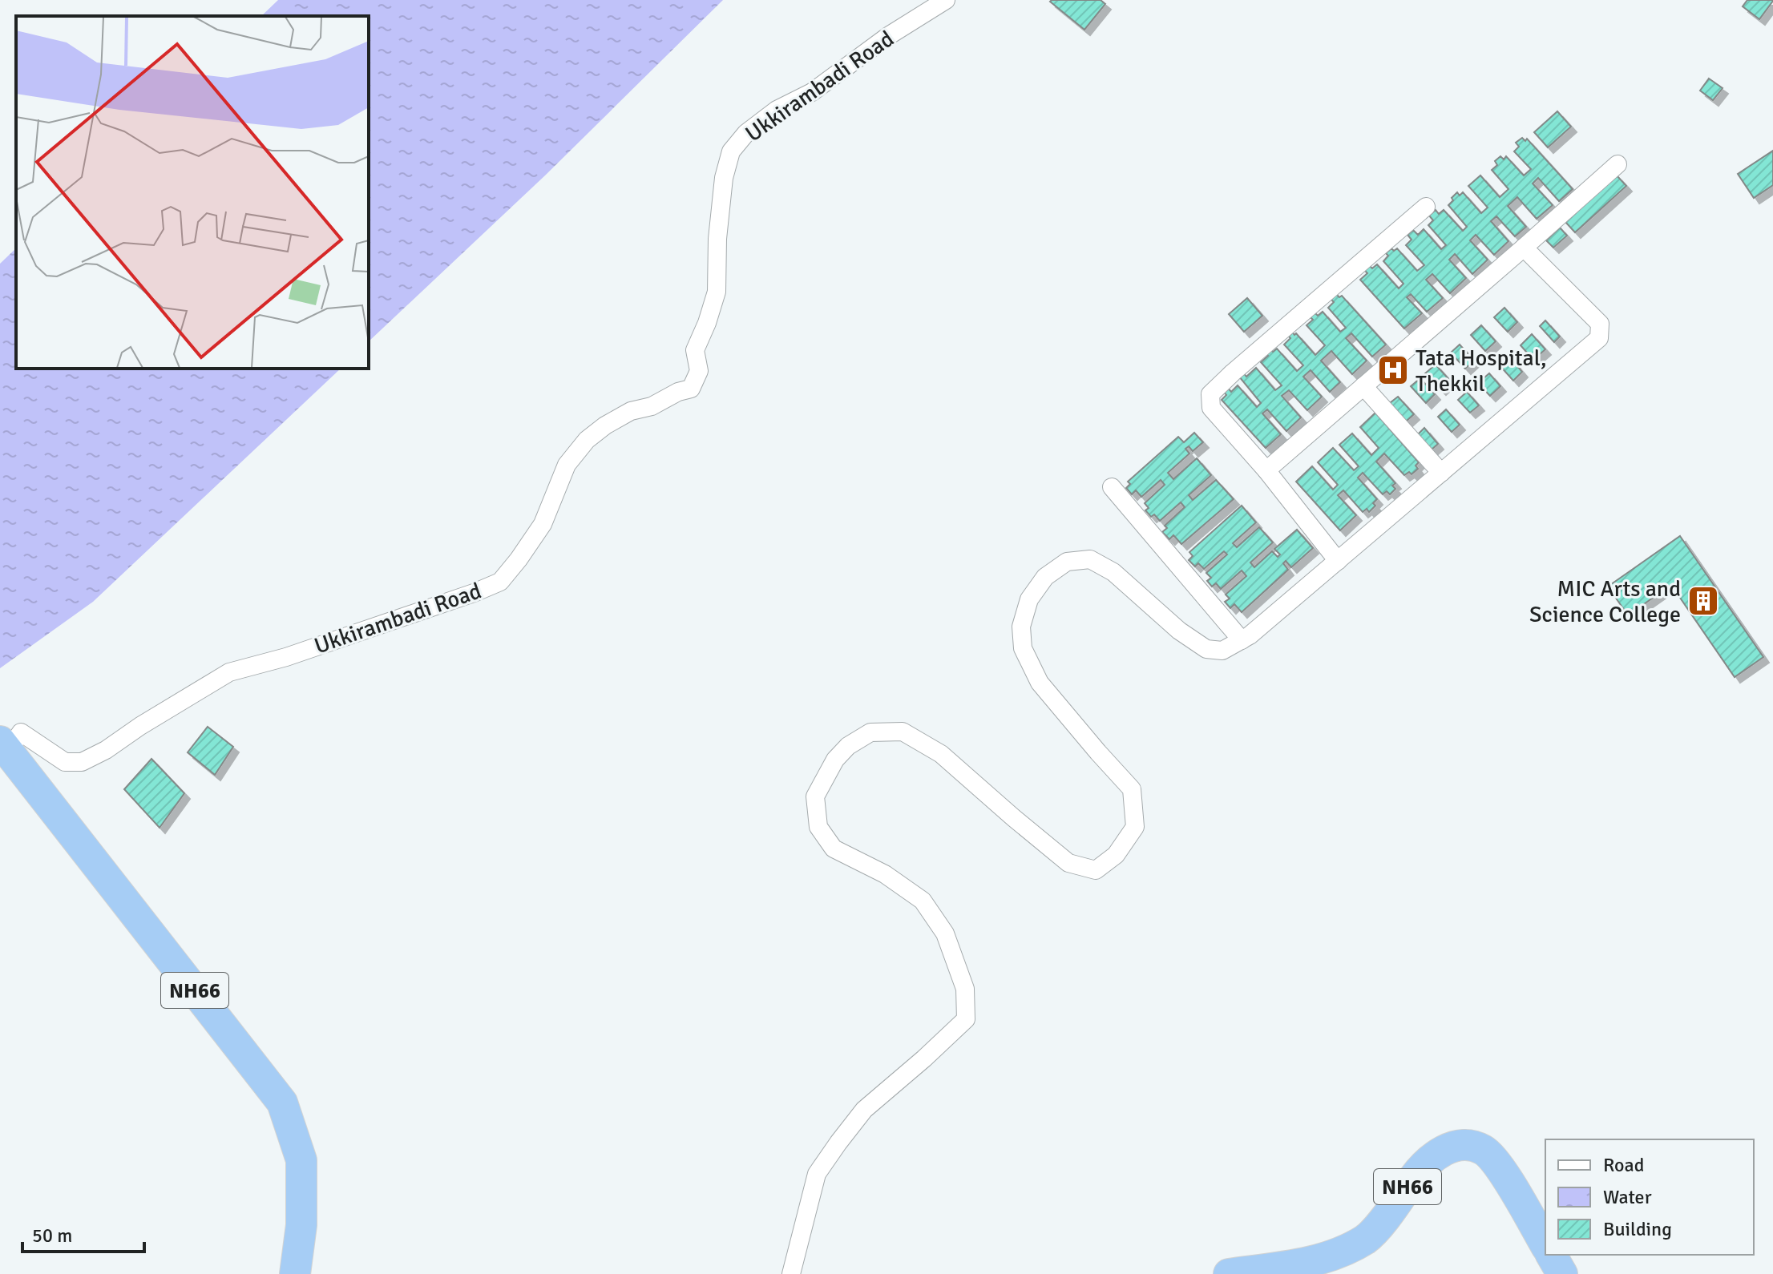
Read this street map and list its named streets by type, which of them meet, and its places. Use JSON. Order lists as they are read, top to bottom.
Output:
{
  "streets": {
    "highway": ["NH66"],
    "street": ["Ukkirambadi Road"]
  },
  "crossings": [
    ["Ukkirambadi Road", "NH66"]
  ],
  "places": {
    "hospital": ["Tata Hospital, Thekkil"],
    "building": ["MIC Arts and Science College"]
  },
  "legend": ["Road", "Water", "Building"],
  "scale_bar": "50 m"
}
